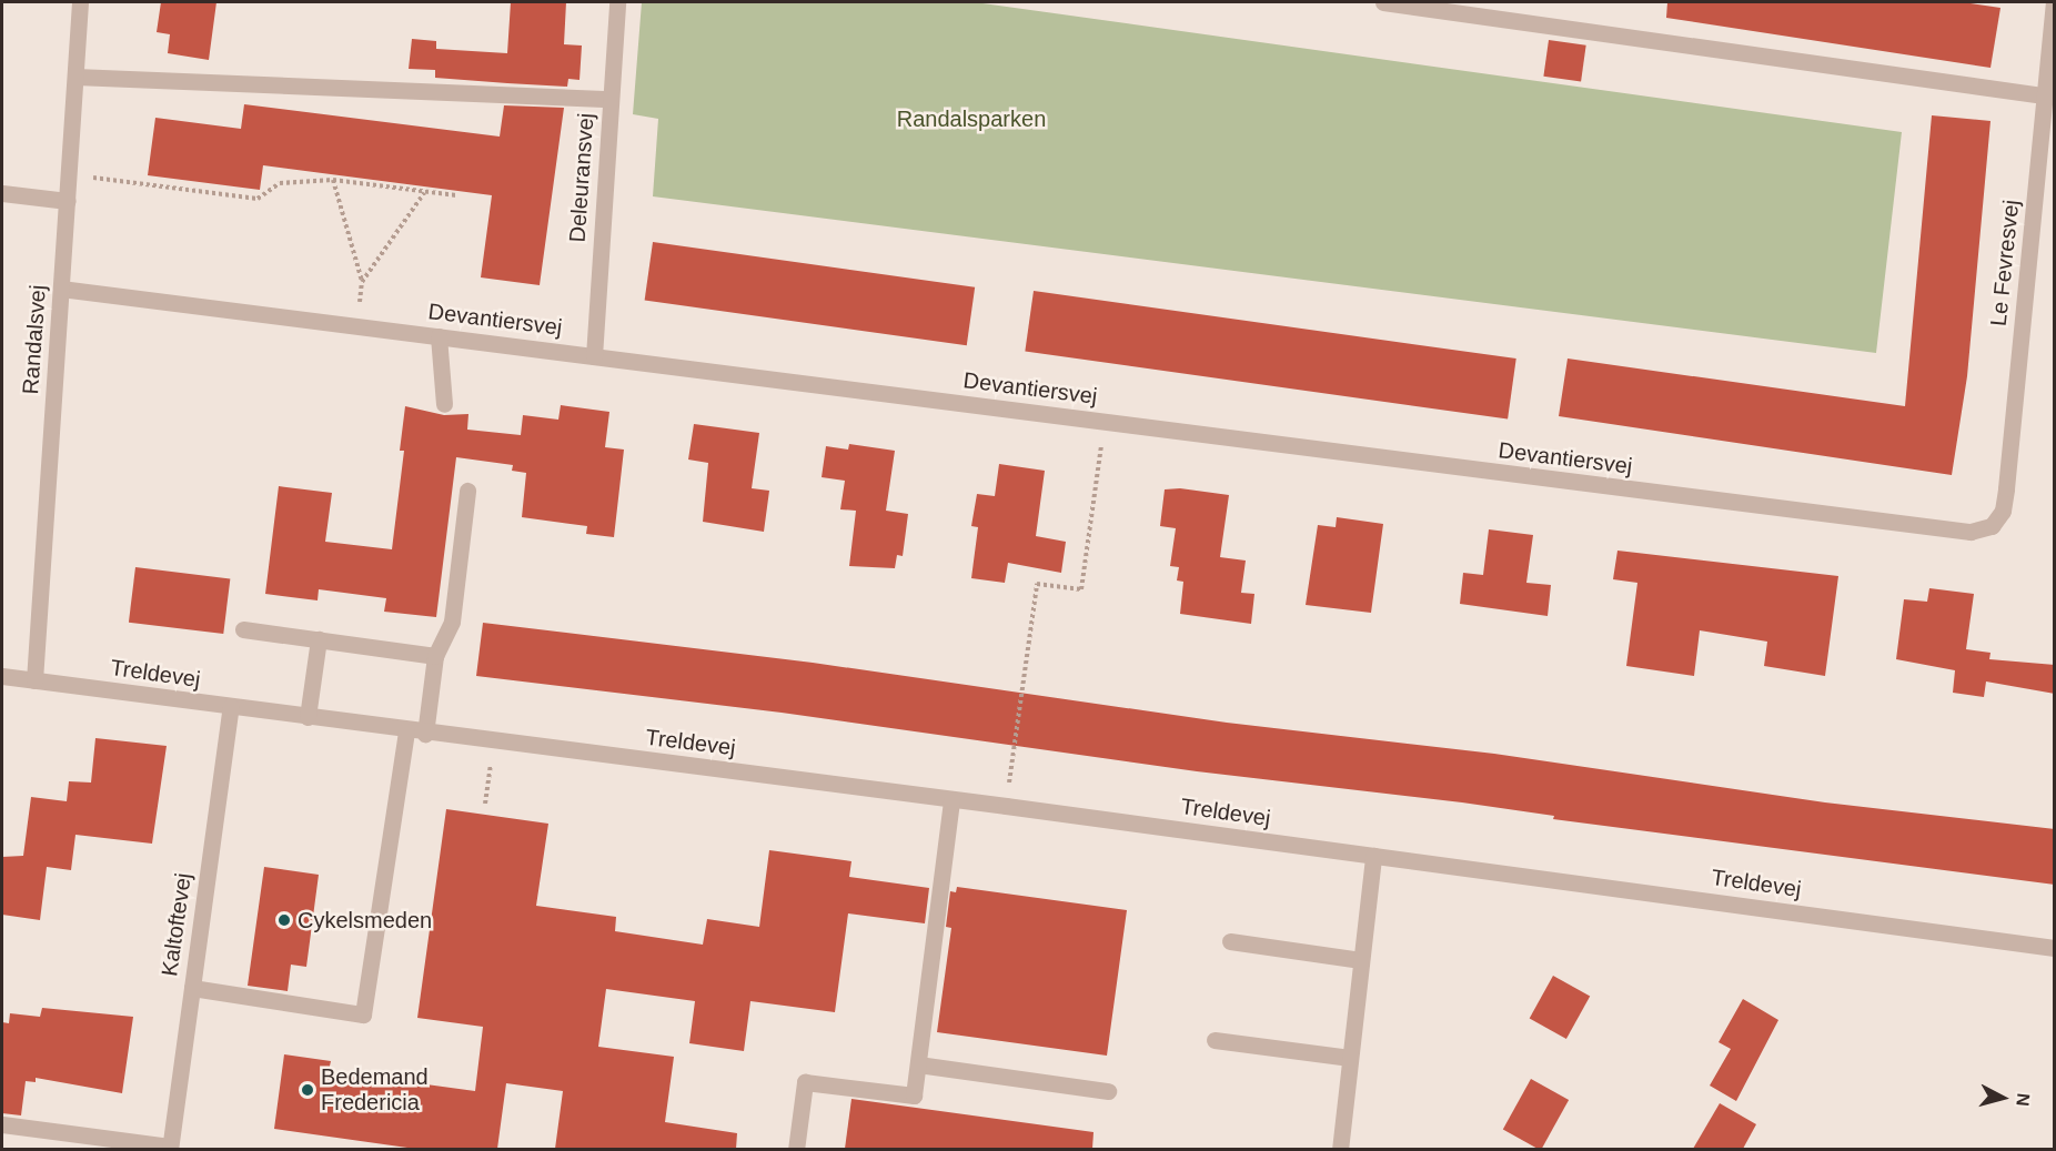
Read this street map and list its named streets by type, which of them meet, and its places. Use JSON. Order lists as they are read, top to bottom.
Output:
{
  "streets": {
    "street": [
      "Deleuransvej",
      "Le Fevresvej",
      "Devantiersvej",
      "Randalsvej",
      "Treldevej",
      "Kaltoftevej"
    ]
  },
  "crossings": [
    ["Deleuransvej", "Devantiersvej"],
    ["Le Fevresvej", "Devantiersvej"],
    ["Devantiersvej", "Randalsvej"],
    ["Randalsvej", "Treldevej"],
    ["Treldevej", "Kaltoftevej"]
  ],
  "parks": ["Randalsparken"],
  "places": ["Cykelsmeden", "Bedemand Fredericia"],
  "north": "right"
}
